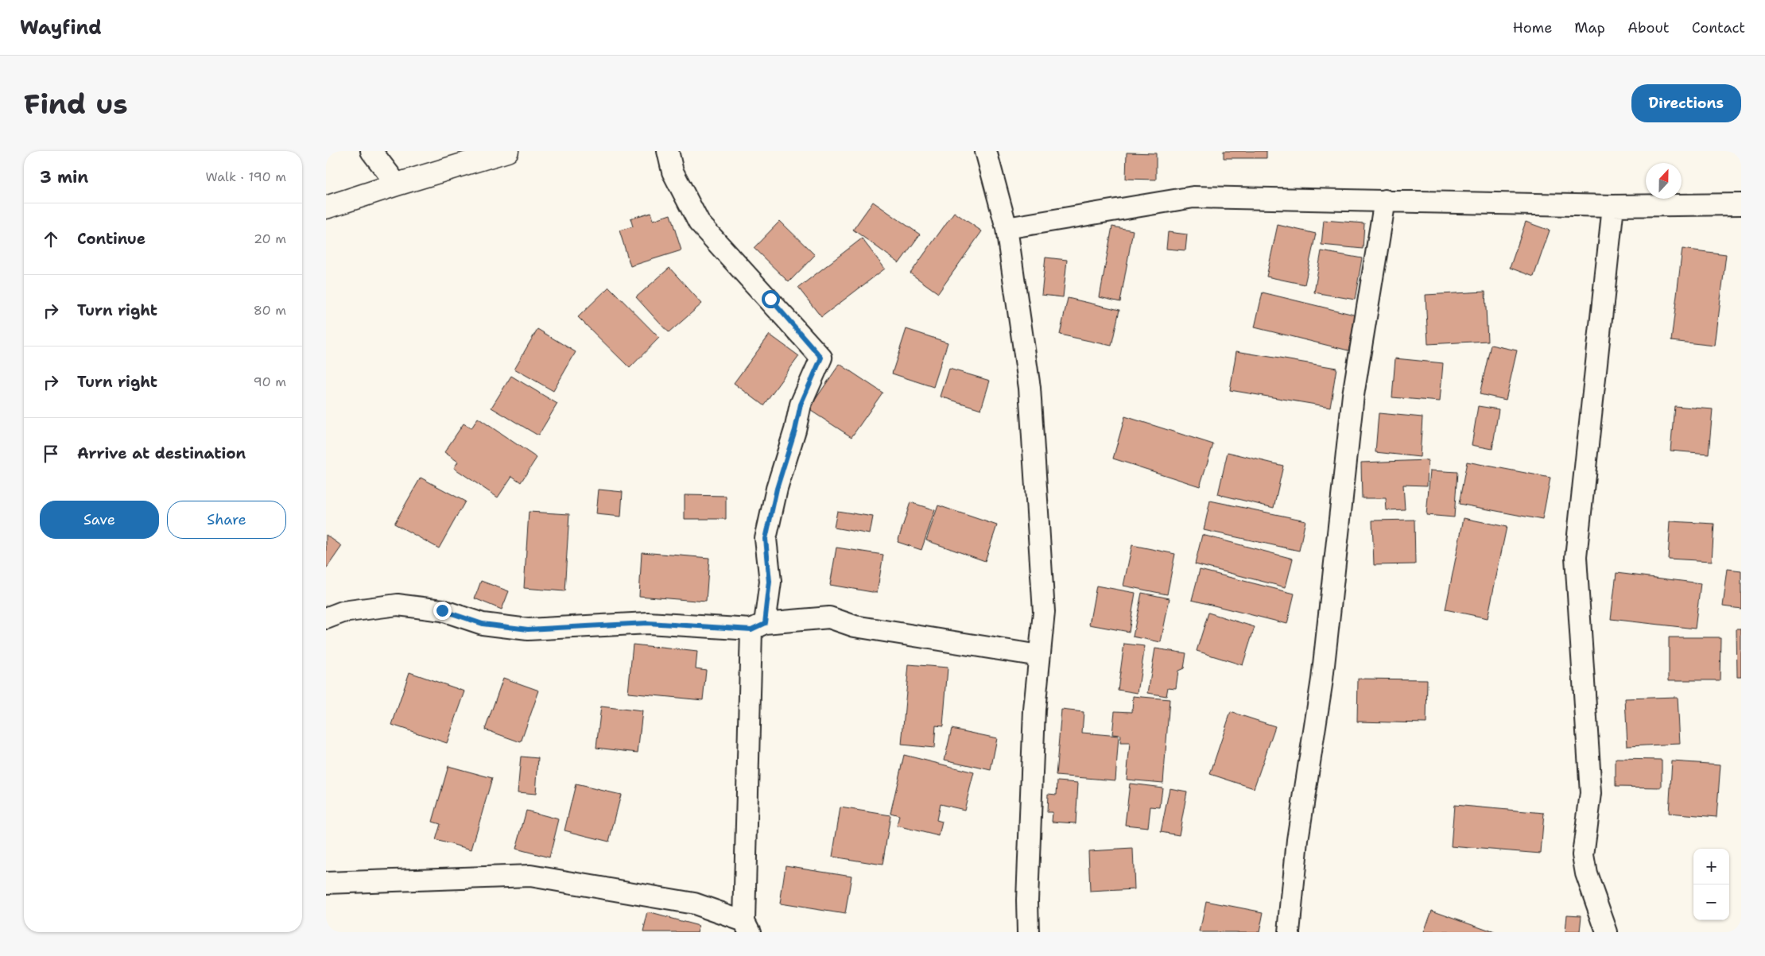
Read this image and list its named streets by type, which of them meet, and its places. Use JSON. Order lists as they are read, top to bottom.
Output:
{
  "north": "top",
  "page": {
    "header": "Wayfind",
    "nav": [
      "Home",
      "Map",
      "About",
      "Contact"
    ],
    "buttons": [
      "Directions",
      ["Save", "Share"]
    ],
    "title": "Find us",
    "heading": ["3 min", "Walk · 190 m"],
    "list": [
      ["Continue", "20 m"],
      ["Turn right", "80 m"],
      ["Turn right", "90 m"],
      "Arrive at destination"
    ],
    "map_buttons": ["+", "−"]
  }
}
